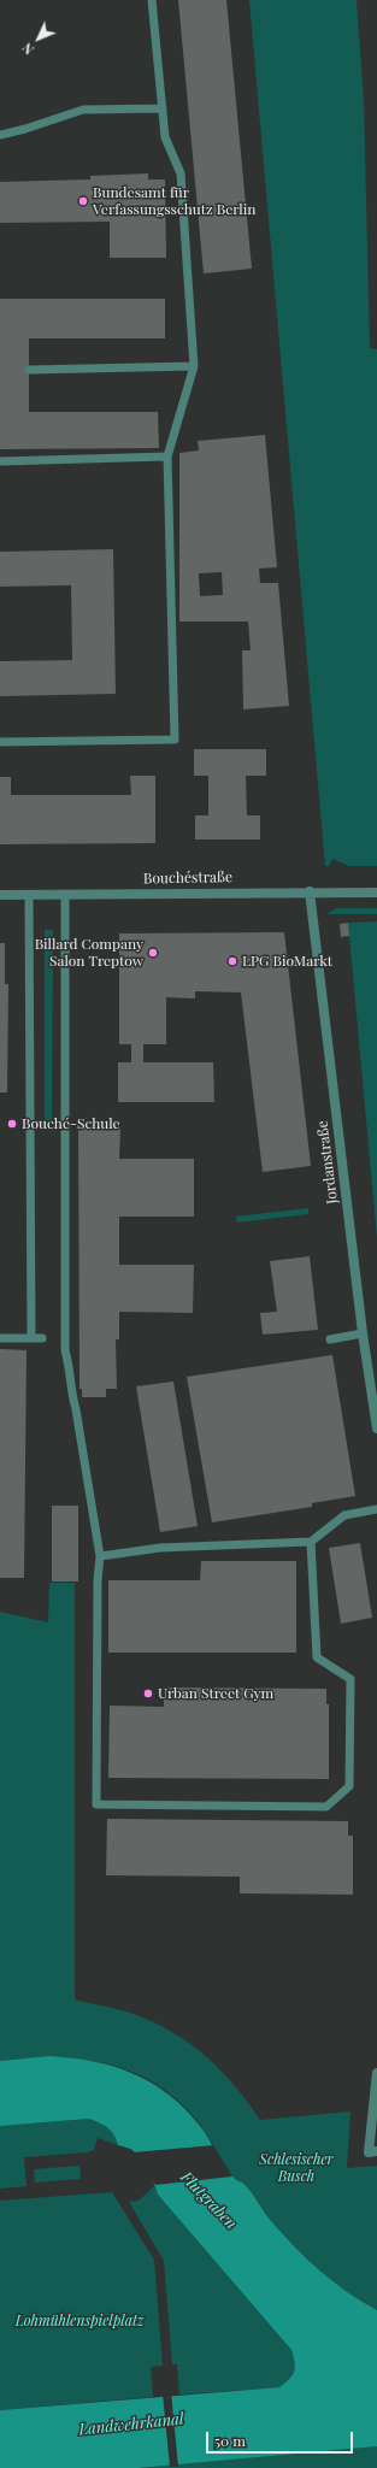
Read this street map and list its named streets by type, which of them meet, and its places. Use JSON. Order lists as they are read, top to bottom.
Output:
{
  "streets": {
    "street": ["Bouchéstraße", "Jordanstraße"]
  },
  "crossings": [
    ["Bouchéstraße", "Jordanstraße"]
  ],
  "water": ["Flutgraben", "Landwehrkanal"],
  "parks": ["Schlesischer Busch", "Lohmühlenspielplatz"],
  "places": [
    "Bundesamt für Verfassungsschutz Berlin",
    "Billard Company Salon Treptow",
    "LPG BioMarkt",
    "Bouché-Schule",
    "Urban Street Gym"
  ],
  "scale_bar": "50 m",
  "north": "bottom left"
}
